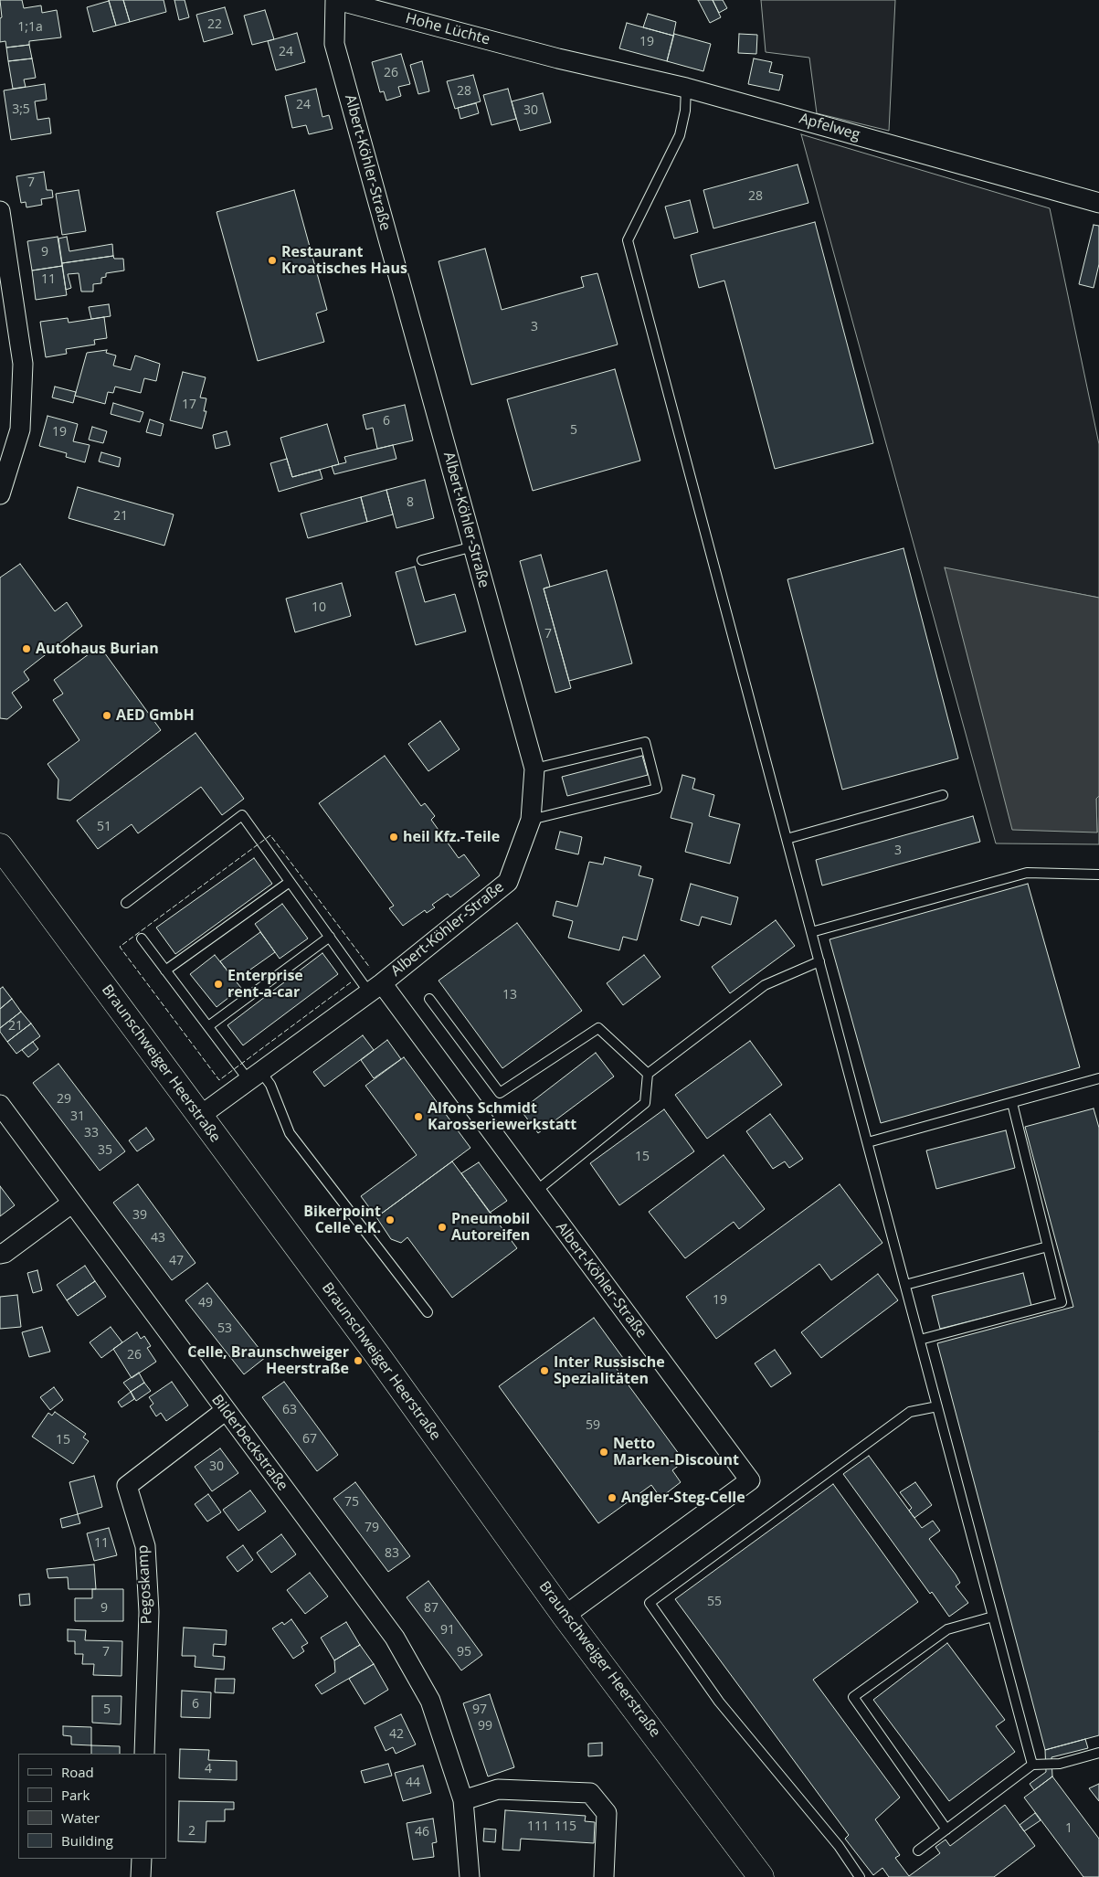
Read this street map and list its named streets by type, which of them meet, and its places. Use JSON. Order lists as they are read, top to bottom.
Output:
{
  "streets": {
    "main road": ["Braunschweiger Heerstraße"],
    "street": [
      "Hohe Lüchte",
      "Apfelweg",
      "Albert-Köhler-Straße",
      "Bilderbeckstraße",
      "Pegoskamp"
    ]
  },
  "crossings": [
    ["Hohe Lüchte", "Apfelweg"],
    ["Hohe Lüchte", "Albert-Köhler-Straße"],
    ["Albert-Köhler-Straße", "Braunschweiger Heerstraße"],
    ["Bilderbeckstraße", "Pegoskamp"]
  ],
  "places": [
    "Restaurant Kroatisches Haus",
    "Autohaus Burian",
    "AED GmbH",
    "heil Kfz.-Teile",
    "Enterprise rent-a-car",
    "Alfons Schmidt Karosseriewerkstatt",
    "Bikerpoint Celle e.K.",
    "Pneumobil Autoreifen",
    "Celle, Braunschweiger Heerstraße",
    "Inter Russische Spezialitäten",
    "Netto Marken-Discount",
    "Angler-Steg-Celle"
  ],
  "house_numbers": [
    "22",
    "1;1a",
    "19",
    "24",
    "26",
    "28",
    "24",
    "3;5",
    "30",
    "7",
    "28",
    "9",
    "11",
    "3",
    "17",
    "6",
    "5",
    "19",
    "8",
    "21",
    "10",
    "7",
    "51",
    "3",
    "13",
    "21",
    "29",
    "31",
    "33",
    "35",
    "15",
    "39",
    "43",
    "47",
    "19",
    "49",
    "53",
    "26",
    "63",
    "59",
    "67",
    "15",
    "30",
    "75",
    "79",
    "11",
    "83",
    "55",
    "9",
    "87",
    "91",
    "7",
    "95",
    "6",
    "5",
    "97",
    "99",
    "42",
    "4",
    "44",
    "111",
    "115",
    "1",
    "2",
    "46"
  ],
  "legend": [
    "Road",
    "Park",
    "Water",
    "Building"
  ]
}
